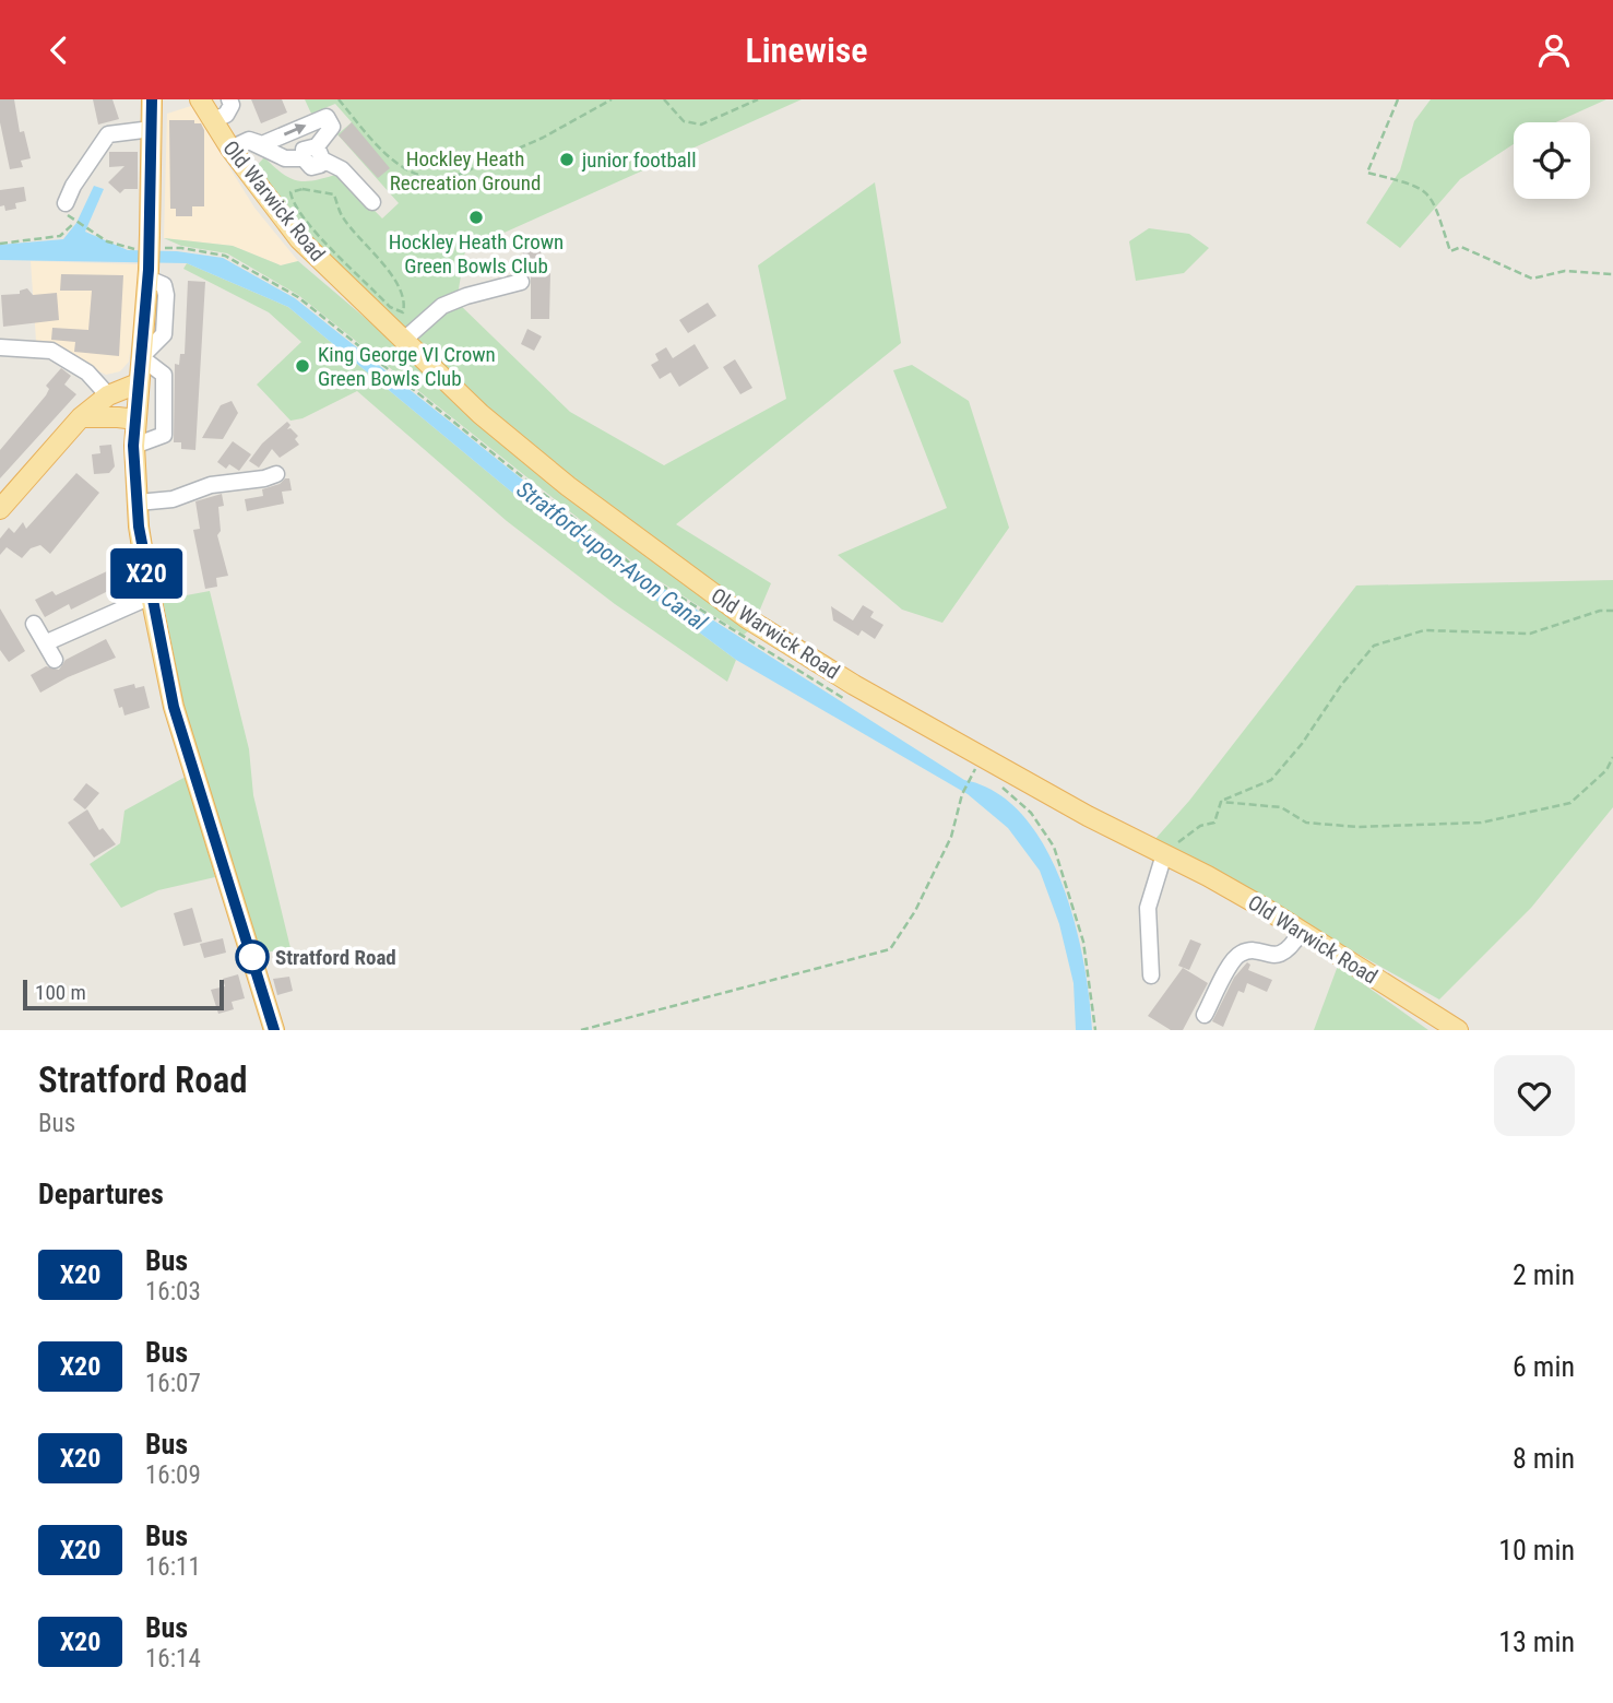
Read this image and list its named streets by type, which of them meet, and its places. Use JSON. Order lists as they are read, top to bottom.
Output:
{
  "streets": {
    "main road": ["Old Warwick Road"]
  },
  "water": ["Stratford-upon-Avon Canal"],
  "parks": ["Hockley Heath Recreation Ground"],
  "places": [
    "junior football",
    "Hockley Heath Crown Green Bowls Club",
    "King George VI Crown Green Bowls Club",
    "Stratford Road"
  ],
  "lines": ["bus line X20"],
  "scale_bar": "100 m",
  "page": {
    "header": "Linewise",
    "on_map": "X20",
    "scale": "100 m",
    "heading": [
      ["Stratford Road", "Bus"],
      "Departures"
    ],
    "list": [
      {
        "mark": "X20",
        "name": "Bus",
        "note": "16:03",
        "value": "2 min"
      },
      {
        "mark": "X20",
        "name": "Bus",
        "note": "16:07",
        "value": "6 min"
      },
      {
        "mark": "X20",
        "name": "Bus",
        "note": "16:09",
        "value": "8 min"
      },
      {
        "mark": "X20",
        "name": "Bus",
        "note": "16:11",
        "value": "10 min"
      },
      {
        "mark": "X20",
        "name": "Bus",
        "note": "16:14",
        "value": "13 min"
      }
    ]
  }
}
